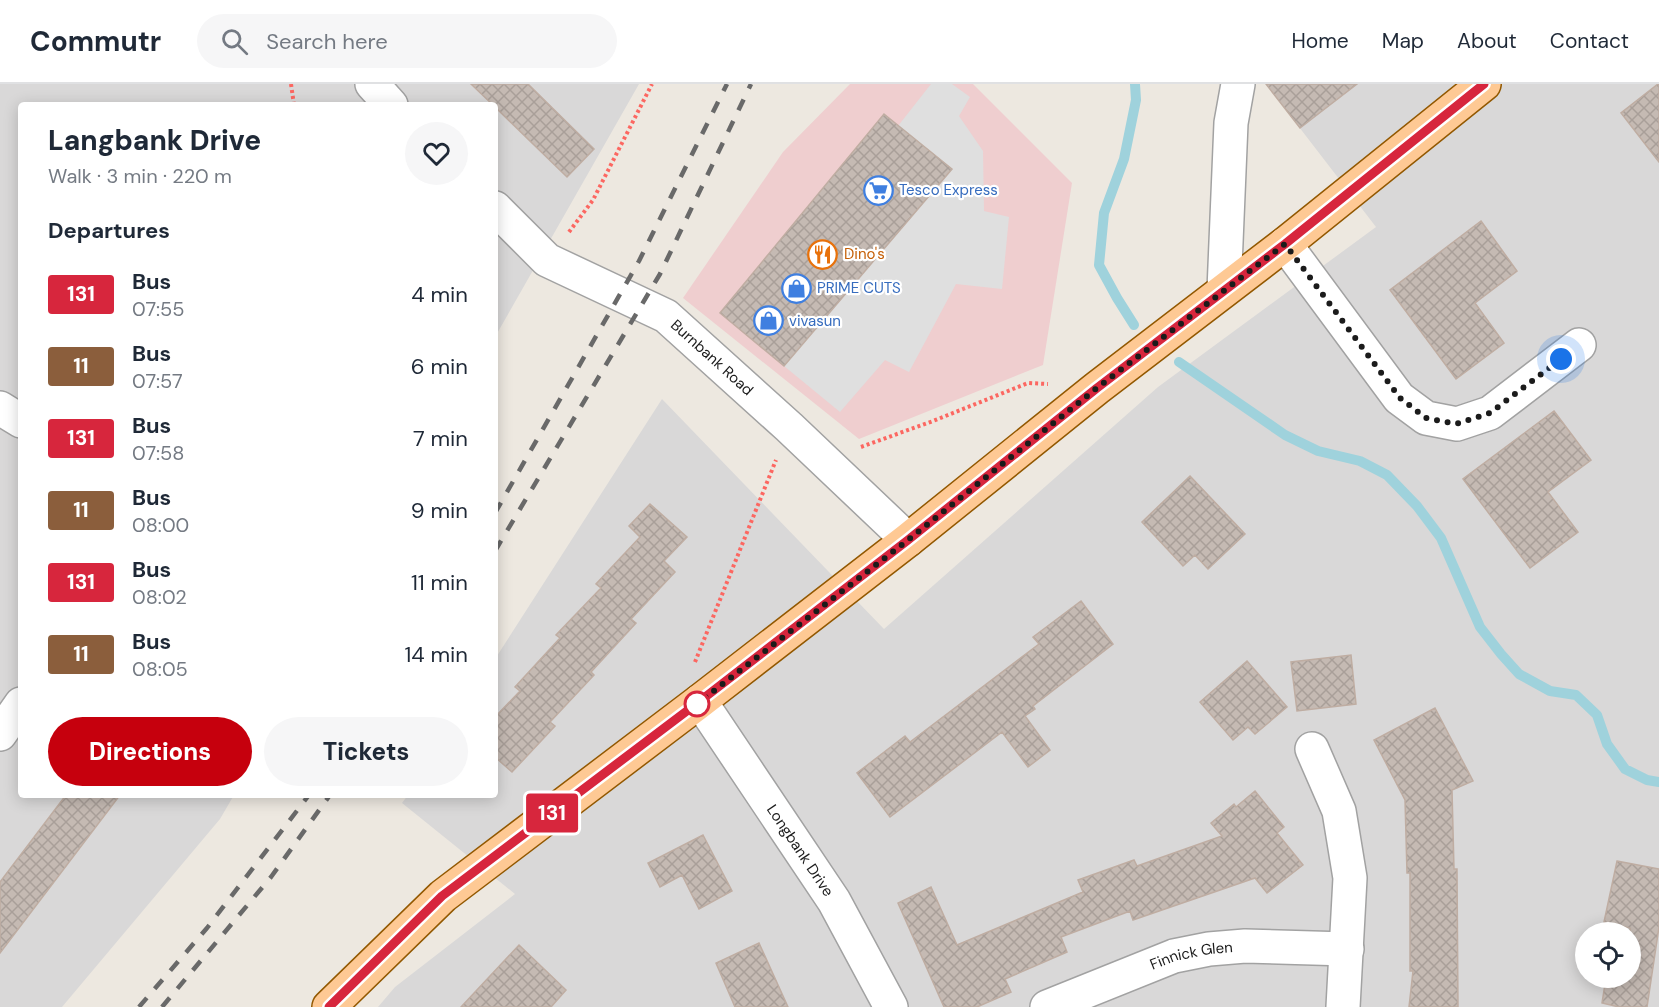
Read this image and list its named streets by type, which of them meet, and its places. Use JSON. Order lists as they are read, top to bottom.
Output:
{
  "streets": {
    "street": ["Burnbank Road", "Longbank Drive", "Finnick Glen"]
  },
  "places": {
    "supermarket": ["Tesco Express"],
    "restaurant": ["Dino's"],
    "shop": ["PRIME CUTS", "vivasun"]
  },
  "lines": ["bus line 131"],
  "page": {
    "header": "Commutr",
    "search": "Search here",
    "nav": [
      "Home",
      "Map",
      "About",
      "Contact"
    ],
    "on_map": "131",
    "heading": [
      ["Langbank Drive", "Walk · 3 min · 220 m"],
      "Departures"
    ],
    "list": [
      {
        "mark": "131",
        "name": "Bus",
        "note": "07:55",
        "value": "4 min"
      },
      {
        "mark": "11",
        "name": "Bus",
        "note": "07:57",
        "value": "6 min"
      },
      {
        "mark": "131",
        "name": "Bus",
        "note": "07:58",
        "value": "7 min"
      },
      {
        "mark": "11",
        "name": "Bus",
        "note": "08:00",
        "value": "9 min"
      },
      {
        "mark": "131",
        "name": "Bus",
        "note": "08:02",
        "value": "11 min"
      },
      {
        "mark": "11",
        "name": "Bus",
        "note": "08:05",
        "value": "14 min"
      }
    ],
    "buttons": ["Directions", "Tickets"]
  }
}
